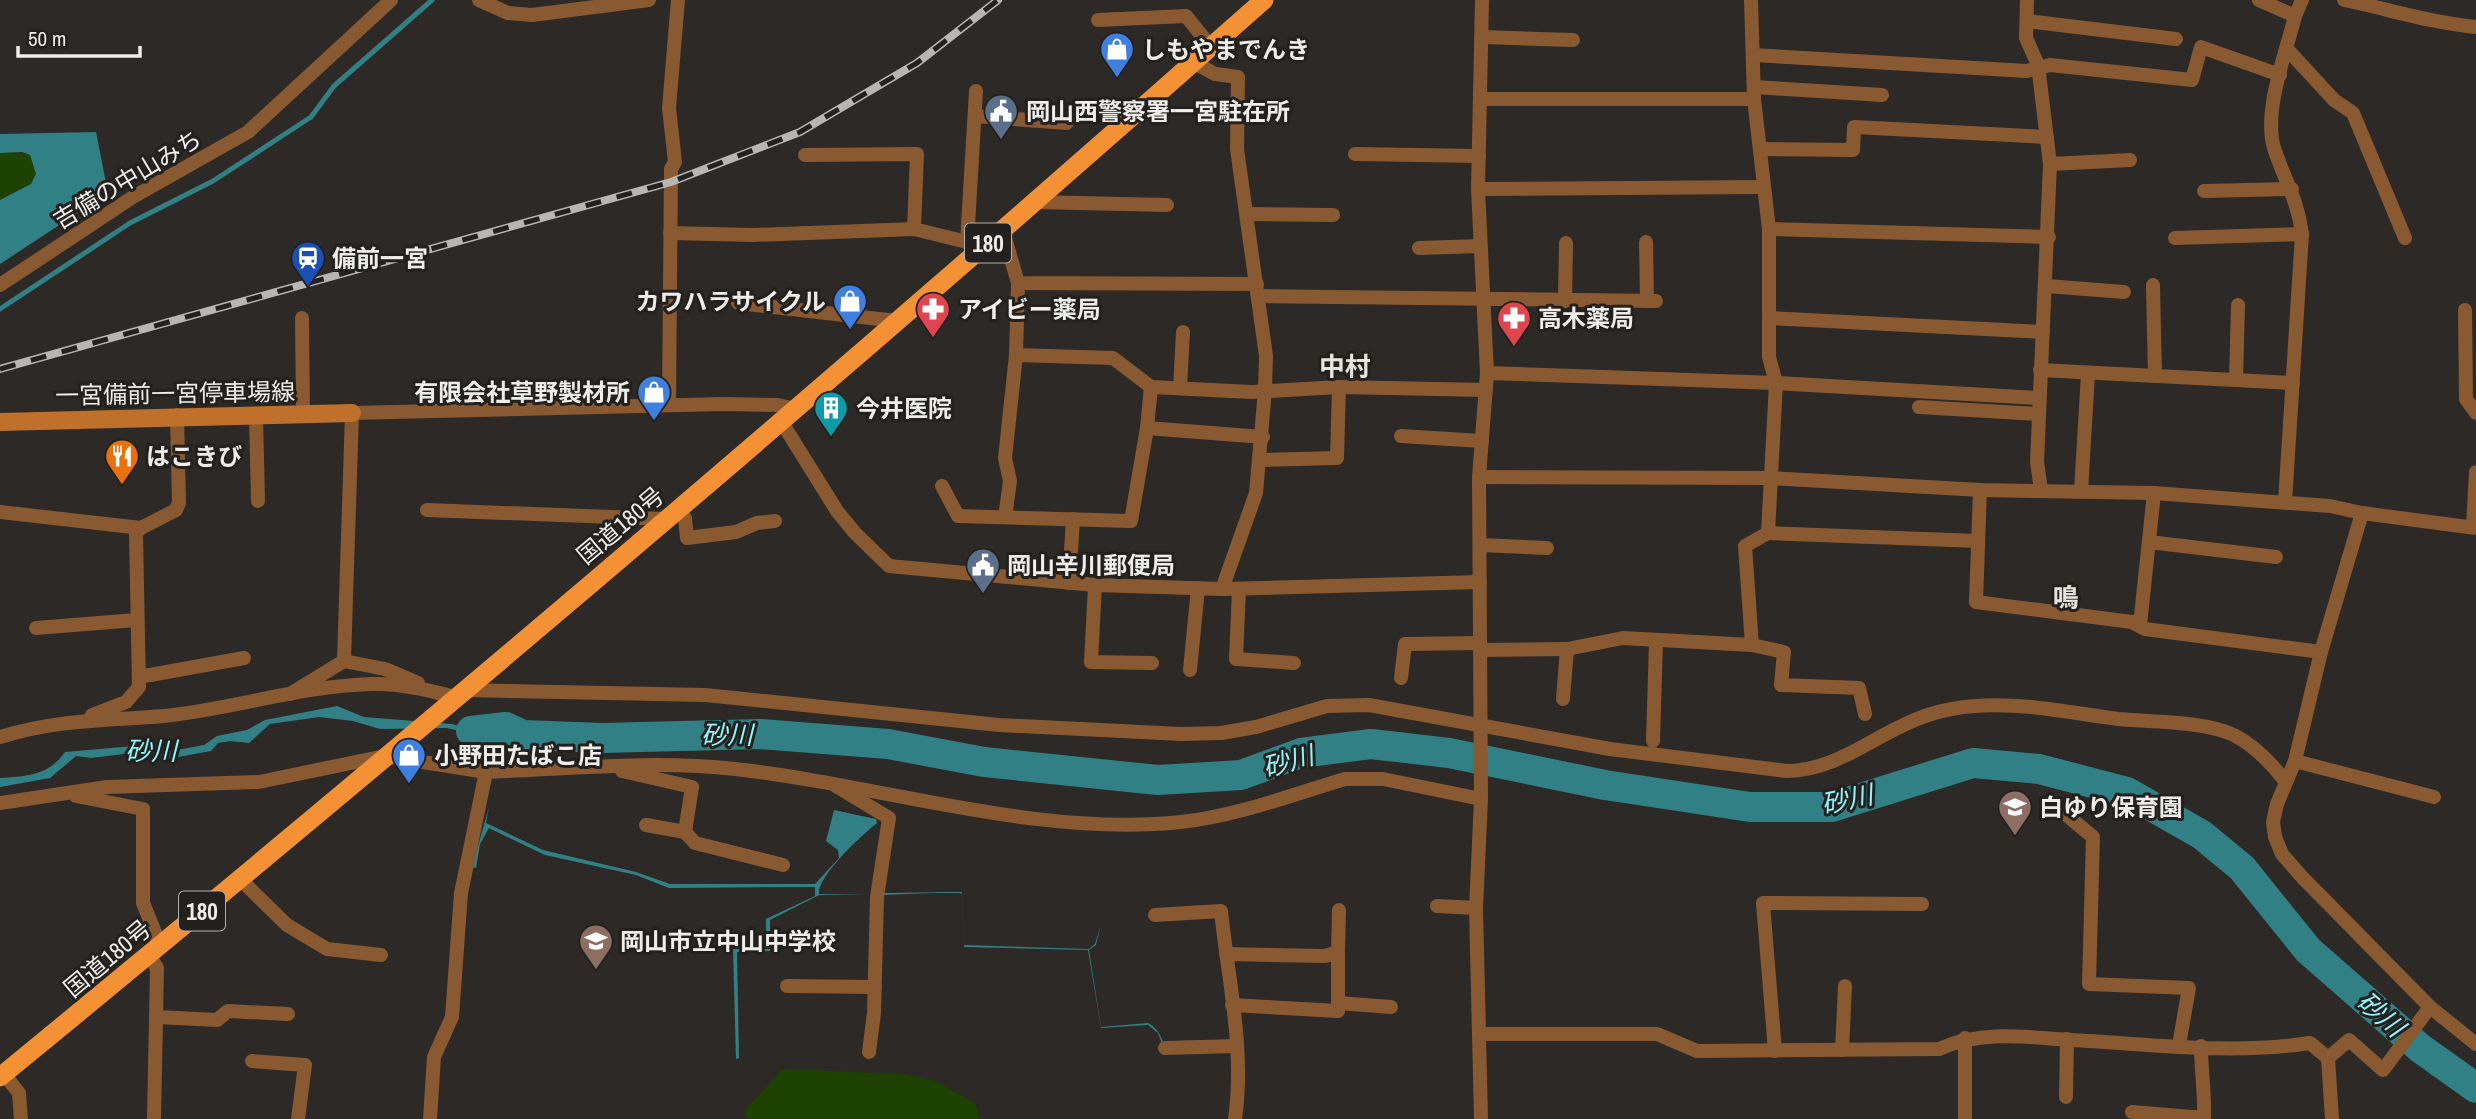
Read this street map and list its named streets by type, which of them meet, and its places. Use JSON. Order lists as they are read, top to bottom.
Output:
{
  "streets": {
    "highway": ["180", "国道180号"],
    "main road": ["一宮備前一宮停車場線"],
    "street": ["吉備の中山みち"]
  },
  "districts": ["中村", "鳴"],
  "water": ["砂川"],
  "places": {
    "shop": [
      "しもやまでんき",
      "カワハラサイクル",
      "有限会社草野製材所",
      "小野田たばこ店"
    ],
    "public building": ["岡山西警察署一宮駐在所", "岡山辛川郵便局"],
    "station": ["備前一宮"],
    "pharmacy": ["アイビー薬局", "高木薬局"],
    "building": ["今井医院"],
    "restaurant": ["はこきび"],
    "school or university": ["白ゆり保育園", "岡山市立中山中学校"]
  },
  "scale_bar": "50 m"
}
